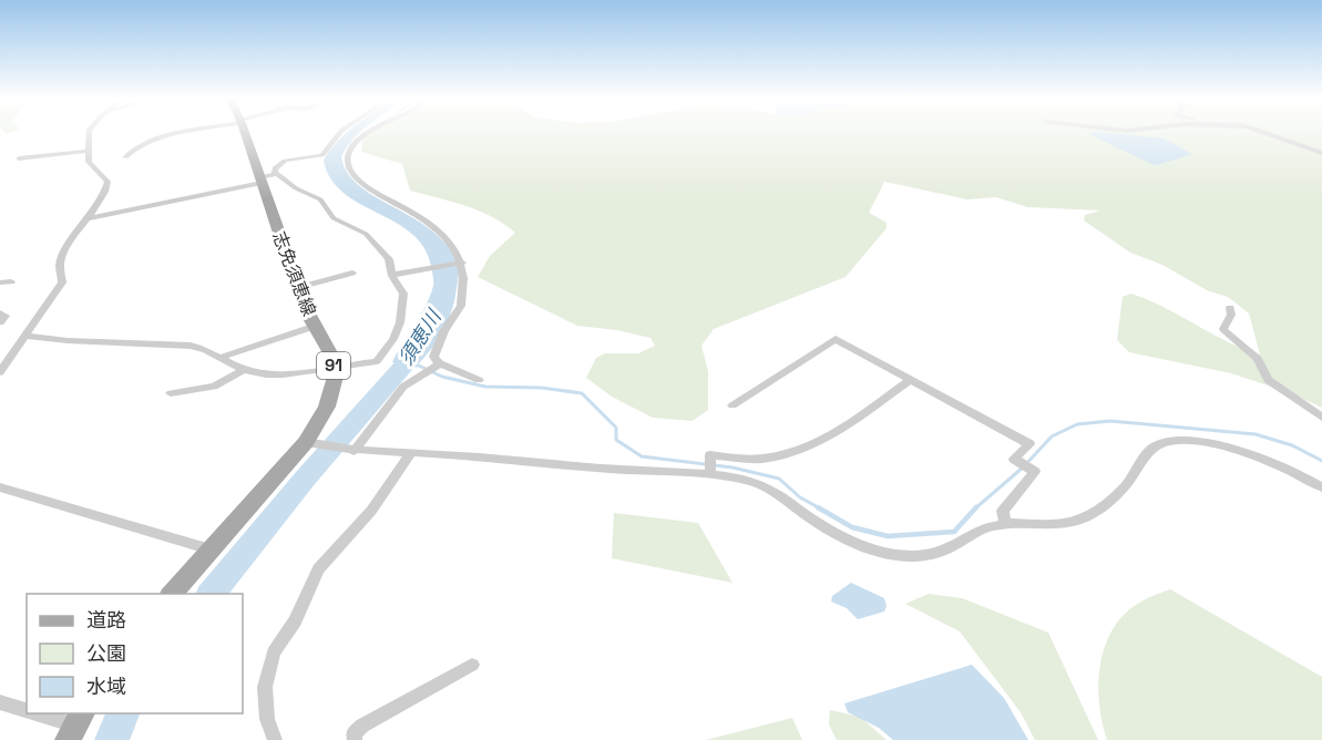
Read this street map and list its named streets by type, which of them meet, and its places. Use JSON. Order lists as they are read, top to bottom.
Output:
{
  "streets": {
    "main road": ["志免須恵線", "91"]
  },
  "crossings": [
    ["志免須恵線", "91"]
  ],
  "water": ["須恵川"],
  "legend": ["道路", "公園", "水域"]
}
